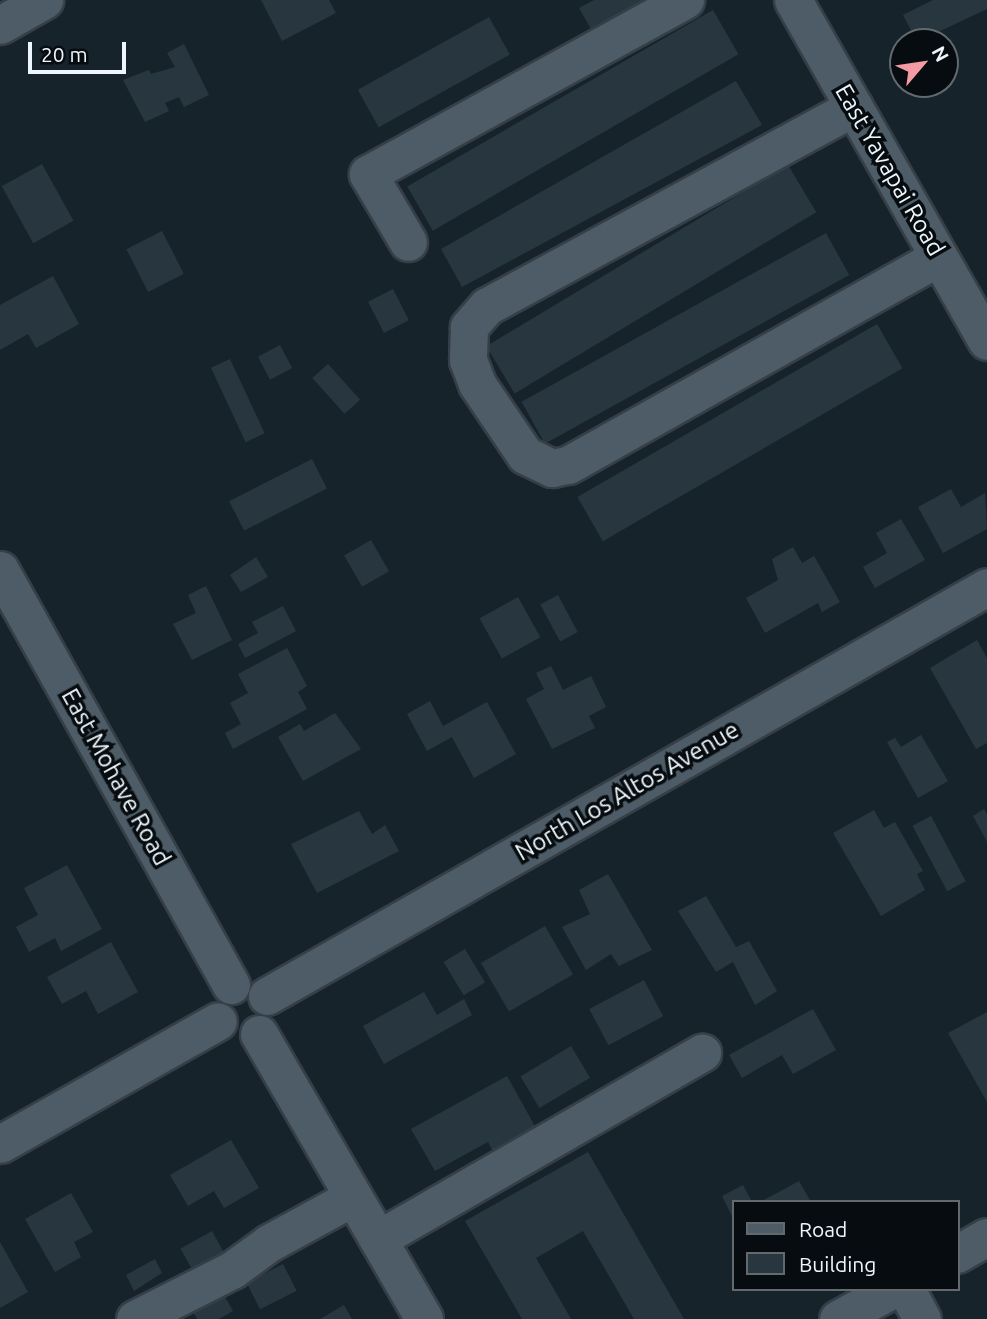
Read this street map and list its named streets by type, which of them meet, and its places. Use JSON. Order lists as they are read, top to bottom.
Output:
{
  "streets": {
    "street": ["East Yavapai Road", "East Mohave Road", "North Los Altos Avenue"]
  },
  "crossings": [
    ["East Mohave Road", "North Los Altos Avenue"]
  ],
  "legend": ["Road", "Building"],
  "scale_bar": "20 m",
  "north": "top right"
}
